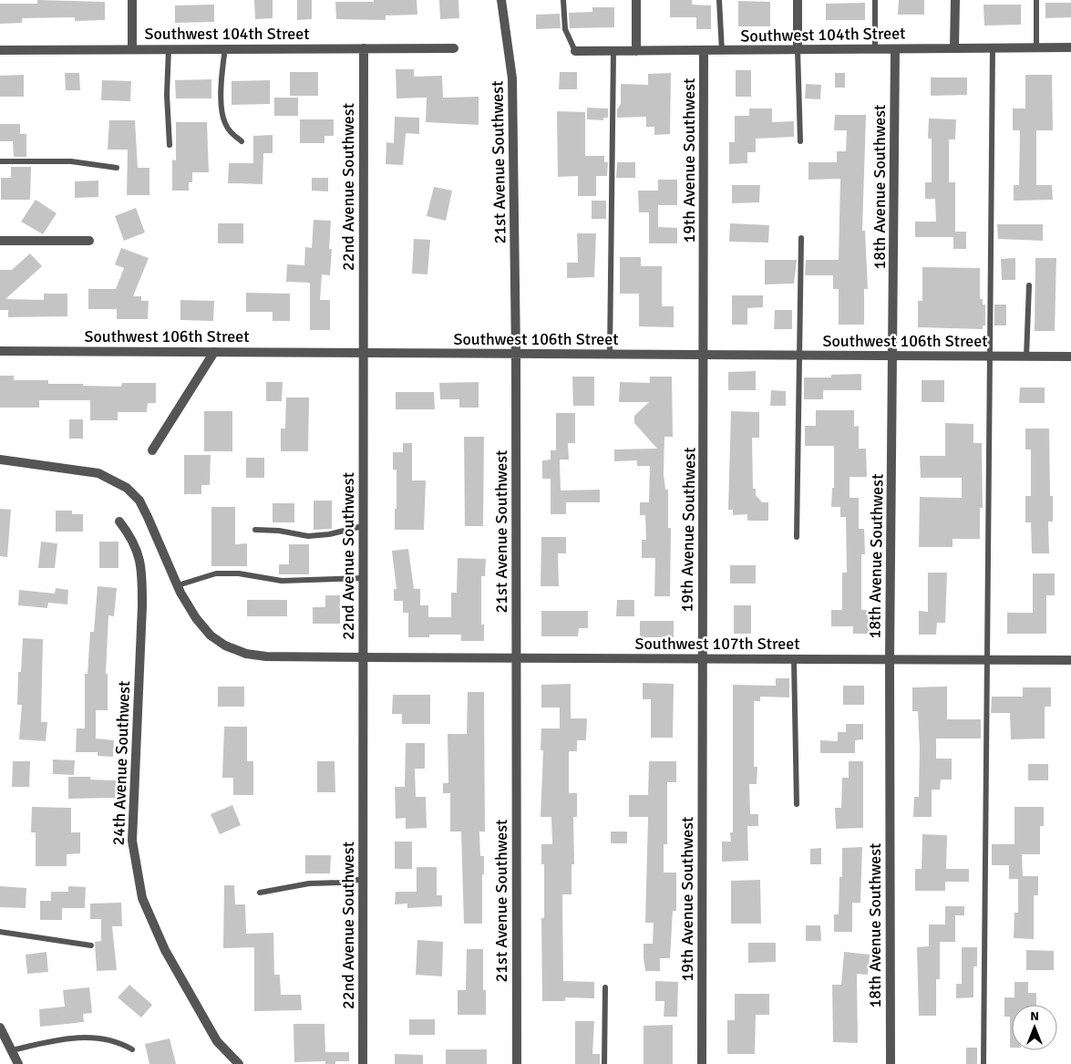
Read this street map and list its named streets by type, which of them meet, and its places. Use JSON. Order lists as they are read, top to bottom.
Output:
{
  "streets": {
    "street": [
      "Southwest 104th Street",
      "19th Avenue Southwest",
      "21st Avenue Southwest",
      "22nd Avenue Southwest",
      "18th Avenue Southwest",
      "Southwest 106th Street",
      "Southwest 107th Street",
      "24th Avenue Southwest"
    ]
  },
  "crossings": [
    ["Southwest 104th Street", "19th Avenue Southwest"],
    ["Southwest 104th Street", "22nd Avenue Southwest"],
    ["Southwest 104th Street", "18th Avenue Southwest"],
    ["19th Avenue Southwest", "Southwest 106th Street"],
    ["19th Avenue Southwest", "Southwest 107th Street"],
    ["21st Avenue Southwest", "Southwest 106th Street"],
    ["21st Avenue Southwest", "Southwest 107th Street"],
    ["22nd Avenue Southwest", "Southwest 106th Street"],
    ["22nd Avenue Southwest", "Southwest 107th Street"],
    ["18th Avenue Southwest", "Southwest 106th Street"],
    ["18th Avenue Southwest", "Southwest 107th Street"]
  ],
  "north": "top"
}
